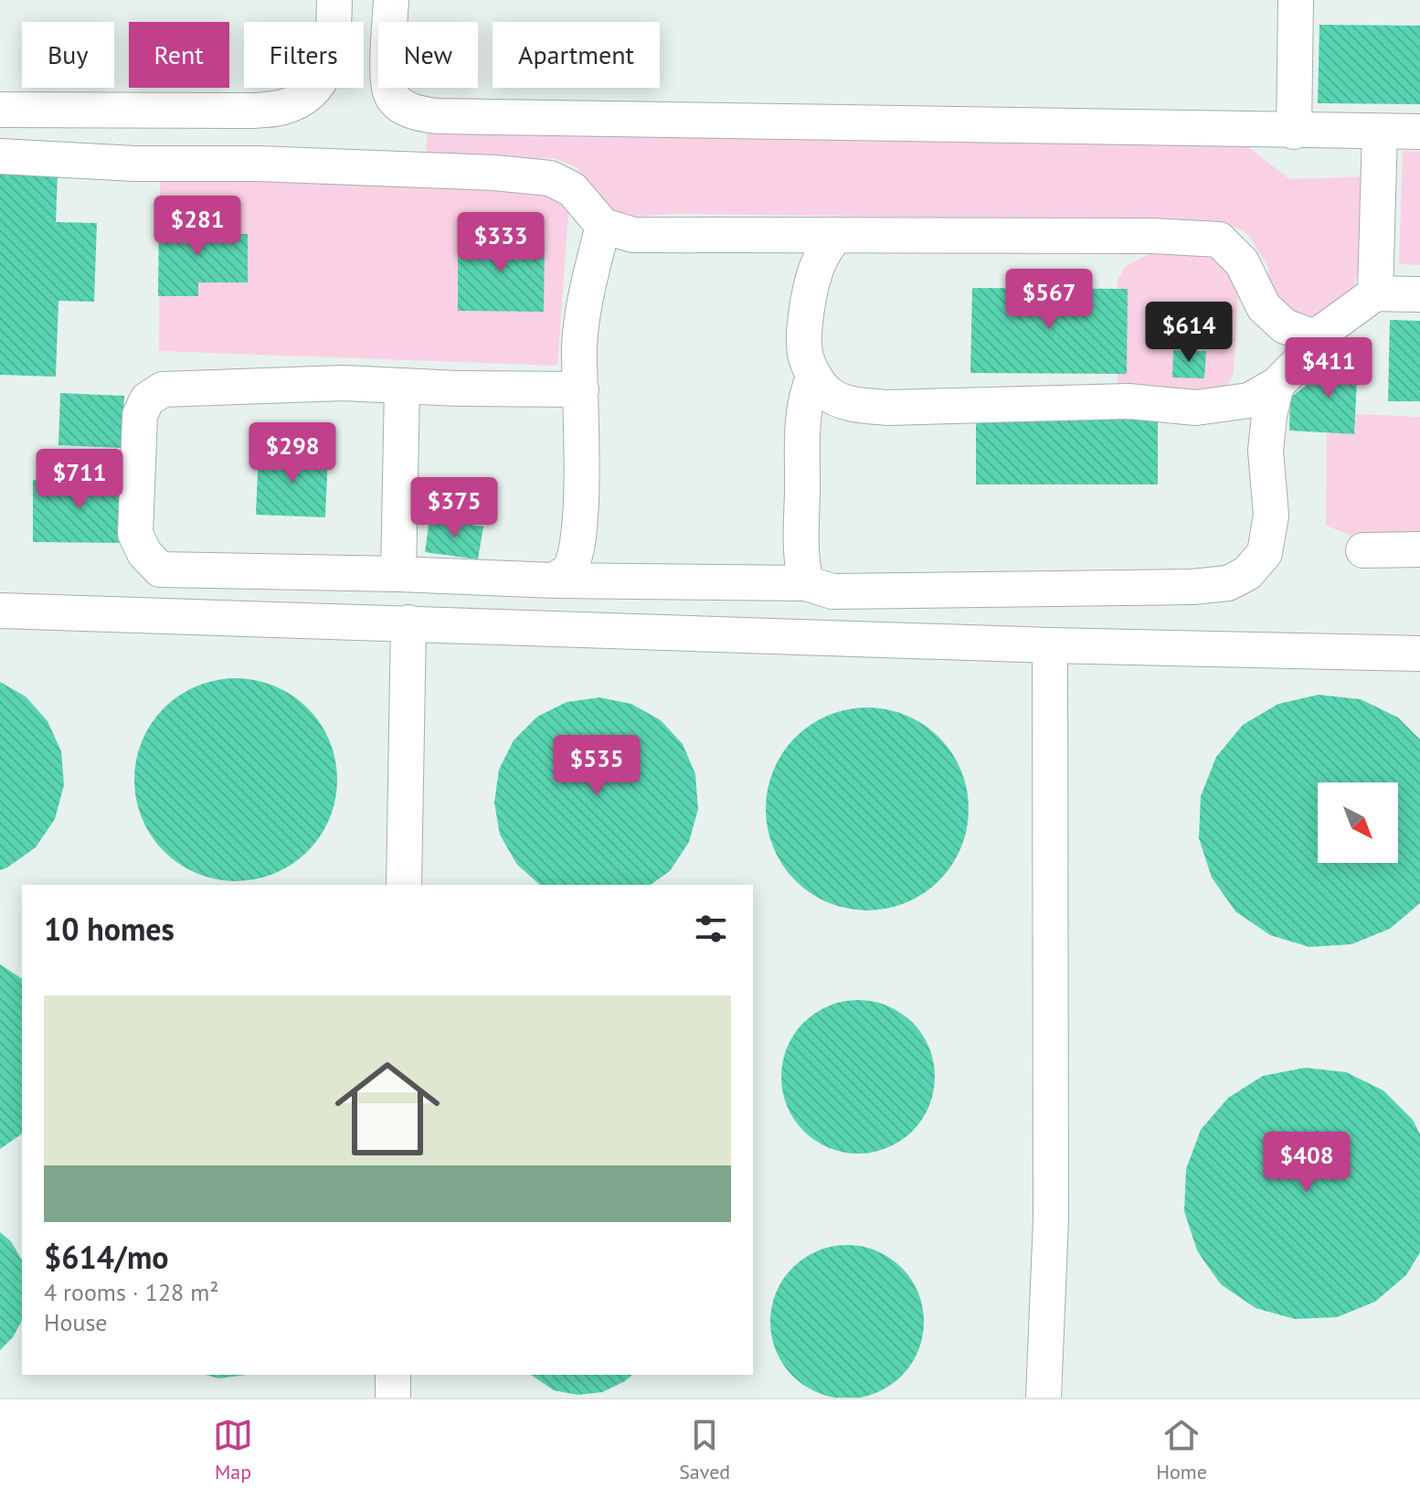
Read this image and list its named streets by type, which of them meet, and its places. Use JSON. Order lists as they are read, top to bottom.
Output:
{
  "north": "bottom right",
  "page": {
    "chip": [
      "Buy",
      "Rent",
      "Filters",
      "New",
      "Apartment"
    ],
    "price": [
      "$281",
      "$333",
      "$567",
      "$614",
      "$411",
      "$298",
      "$711",
      "$375",
      "$535",
      "$408"
    ],
    "heading": "10 homes",
    "list": [
      {
        "name": "$614/mo",
        "note": "4 rooms · 128 m² · House"
      }
    ],
    "tabs": ["Map", "Saved", "Home"]
  }
}
